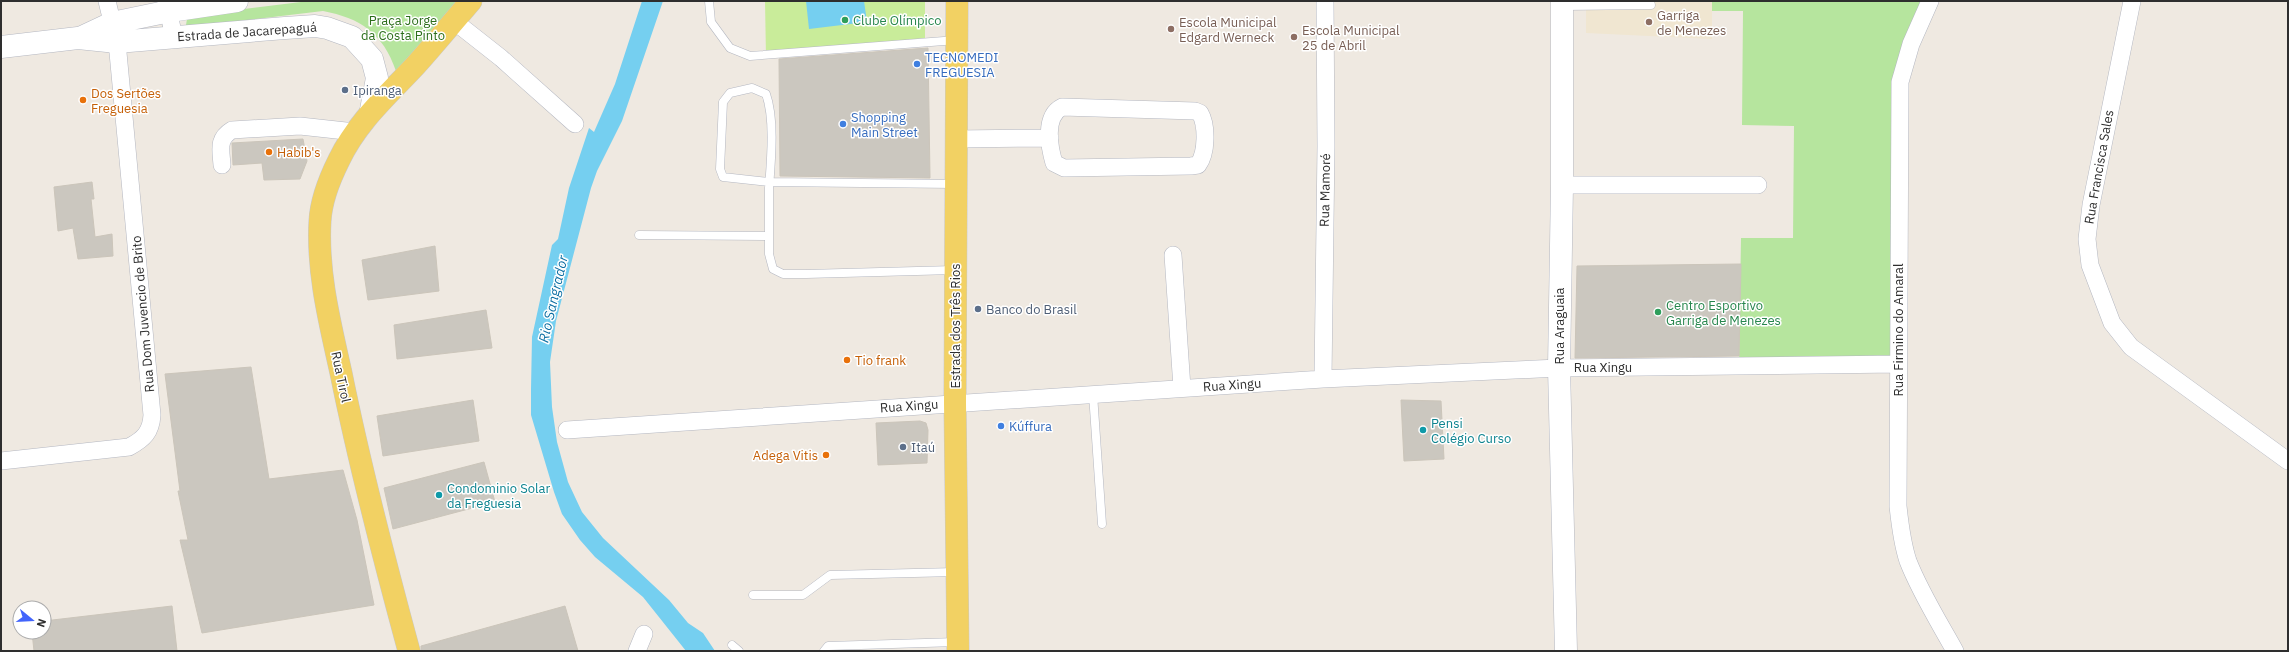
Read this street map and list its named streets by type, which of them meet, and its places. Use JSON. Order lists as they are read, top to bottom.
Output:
{
  "streets": {
    "main road": ["Estrada dos Três Rios", "Rua Tirol"],
    "street": [
      "Estrada de Jacarepaguá",
      "Rua Francisca Sales",
      "Rua Mamoré",
      "Rua Dom Juvencio de Brito",
      "Rua Araguaia",
      "Rua Firmino do Amaral",
      "Rua Xingu"
    ]
  },
  "crossings": [
    ["Estrada de Jacarepaguá", "Rua Dom Juvencio de Brito"],
    ["Estrada de Jacarepaguá", "Rua Tirol"],
    ["Rua Mamoré", "Rua Xingu"],
    ["Estrada dos Três Rios", "Rua Xingu"],
    ["Rua Araguaia", "Rua Xingu"],
    ["Rua Firmino do Amaral", "Rua Xingu"]
  ],
  "water": ["Rio Sangrador"],
  "parks": ["Praça Jorge da Costa Pinto"],
  "places": [
    "Clube Olímpico",
    "Garriga de Menezes",
    "Escola Municipal Edgard Werneck",
    "Escola Municipal 25 de Abril",
    "TECNOMEDI FREGUESIA",
    "Ipiranga",
    "Dos Sertões Freguesia",
    "Shopping Main Street",
    "Habib's",
    "Banco do Brasil",
    "Centro Esportivo Garriga de Menezes",
    "Tio frank",
    "Kúffura",
    "Pensi Colégio Curso",
    "Itaú",
    "Adega Vitis",
    "Condominio Solar da Freguesia"
  ],
  "north": "right"
}
